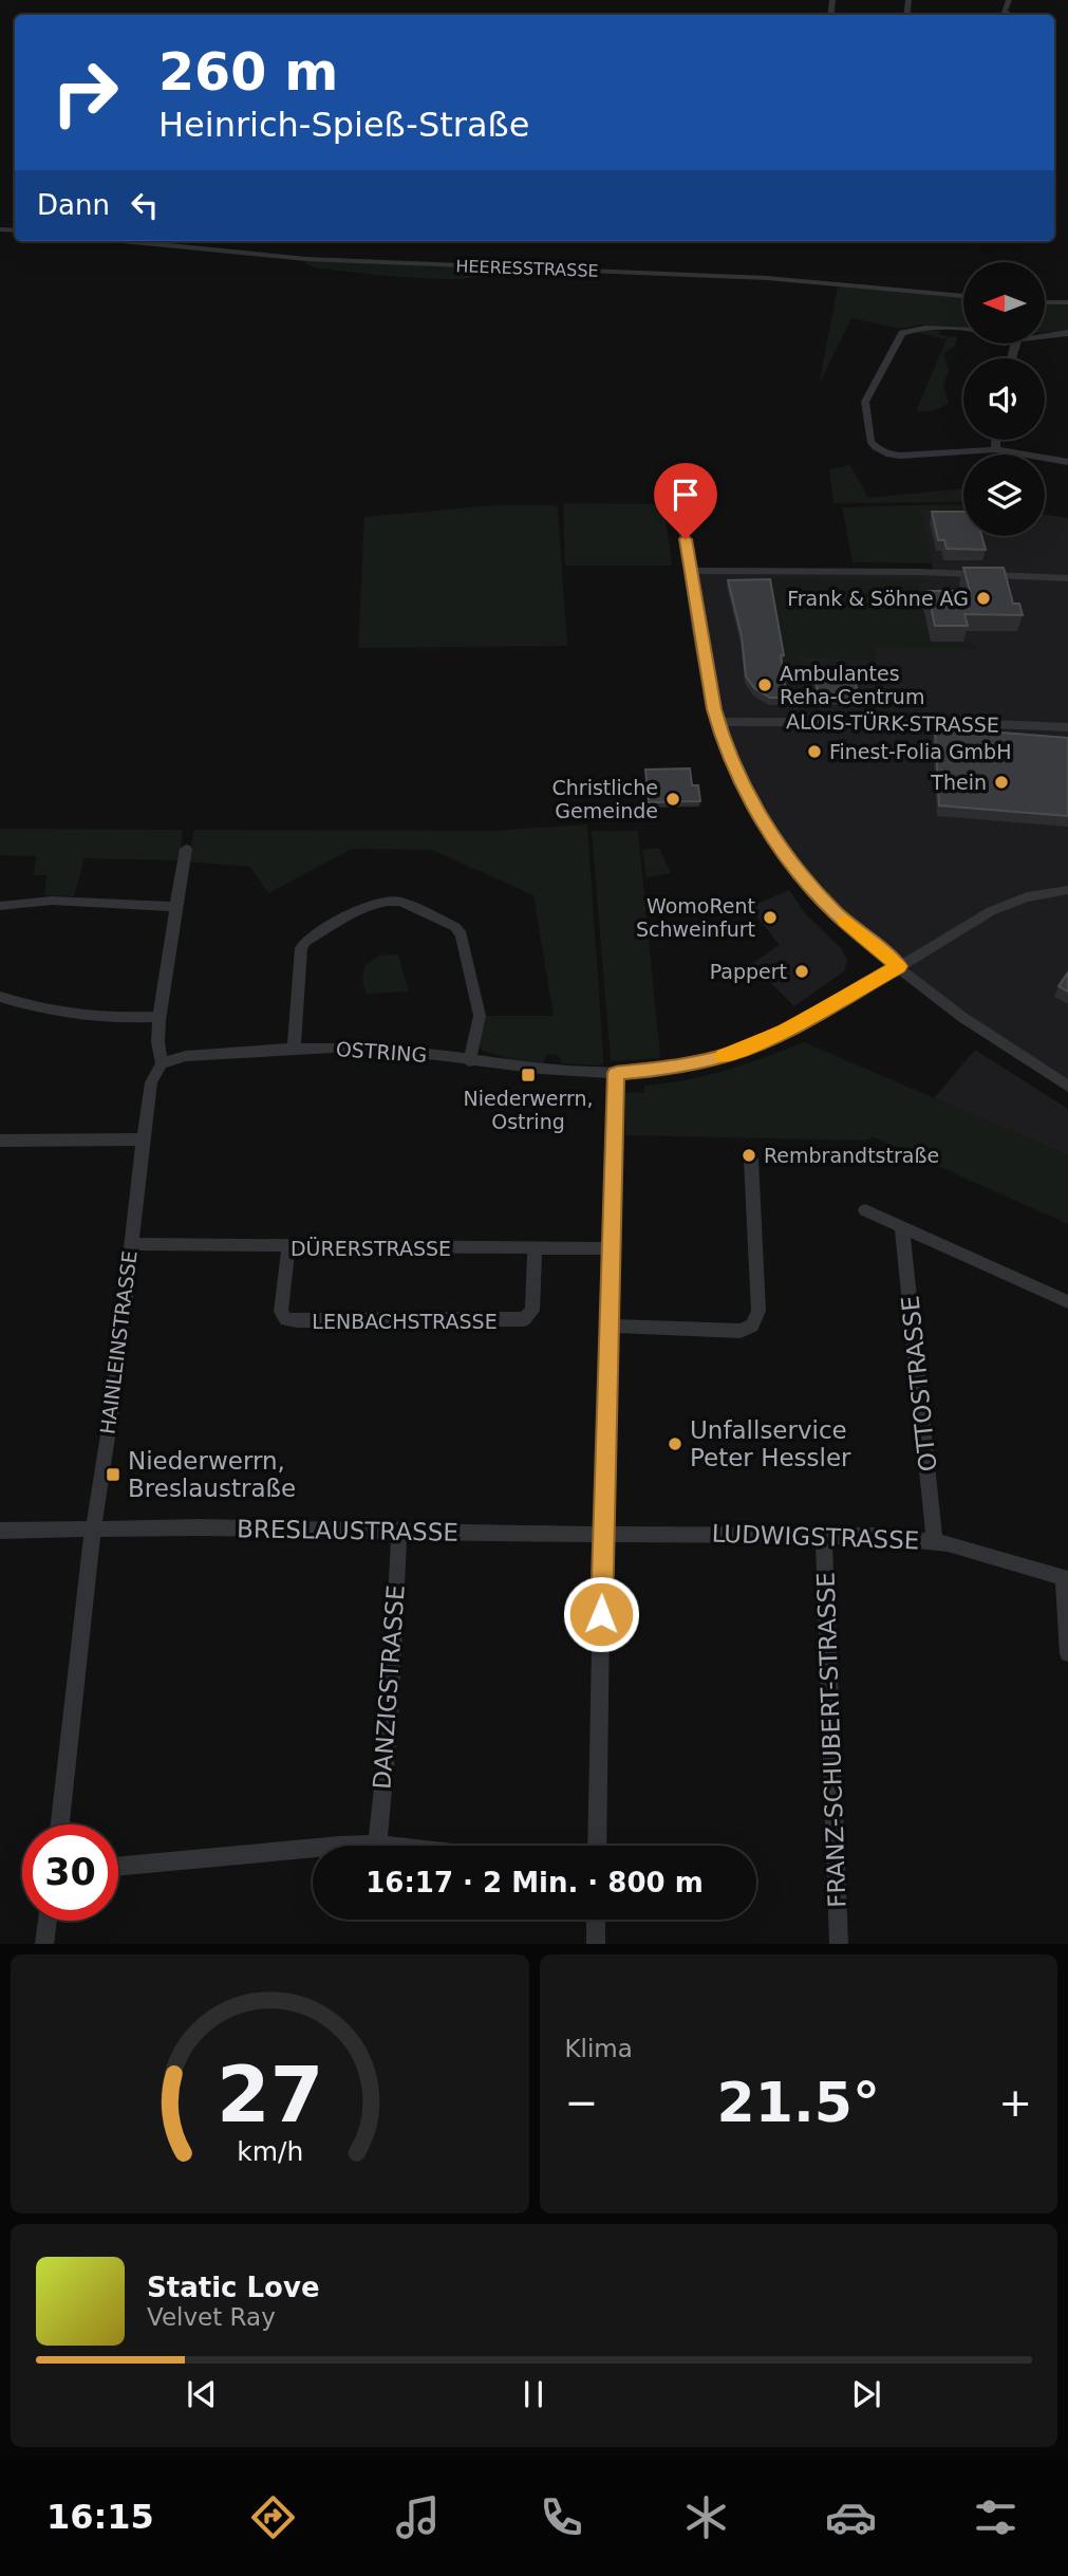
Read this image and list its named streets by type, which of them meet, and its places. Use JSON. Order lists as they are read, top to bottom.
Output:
{
  "streets": {
    "street": [
      "HEERESSTRASSE",
      "ALOIS-TÜRK-STRASSE",
      "OSTRING",
      "DÜRERSTRASSE",
      "LENBACHSTRASSE",
      "HAINLEINSTRASSE",
      "OTTOSTRASSE",
      "BRESLAUSTRASSE",
      "LUDWIGSTRASSE",
      "DANZIGSTRASSE",
      "FRANZ-SCHUBERT-STRASSE"
    ]
  },
  "crossings": [
    ["OSTRING", "HAINLEINSTRASSE"],
    ["DÜRERSTRASSE", "LENBACHSTRASSE"],
    ["DÜRERSTRASSE", "HAINLEINSTRASSE"],
    ["HAINLEINSTRASSE", "BRESLAUSTRASSE"],
    ["OTTOSTRASSE", "LUDWIGSTRASSE"],
    ["BRESLAUSTRASSE", "LUDWIGSTRASSE"],
    ["BRESLAUSTRASSE", "DANZIGSTRASSE"],
    ["LUDWIGSTRASSE", "FRANZ-SCHUBERT-STRASSE"]
  ],
  "places": {
    "other": [
      "Frank & Söhne AG",
      "Ambulantes Reha-Centrum",
      "Finest-Folia GmbH",
      "Thein",
      "Christliche Gemeinde",
      "WomoRent Schweinfurt",
      "Pappert",
      "Rembrandtstraße",
      "Unfallservice Peter Hessler"
    ],
    "transit": ["Niederwerrn, Ostring", "Niederwerrn, Breslaustraße"]
  },
  "north": "left",
  "page": {
    "turn": ["260 m", "Heinrich-Spieß-Straße"],
    "then": "Dann",
    "limit": "30",
    "trip": "16:17 · 2 Min. · 800 m",
    "tile": "Klima",
    "heat": ["−", "21.5°", "+"],
    "song": ["Static Love", "Velvet Ray"],
    "tabs": "16:15",
    "gauge": ["27", "km/h"]
  }
}
